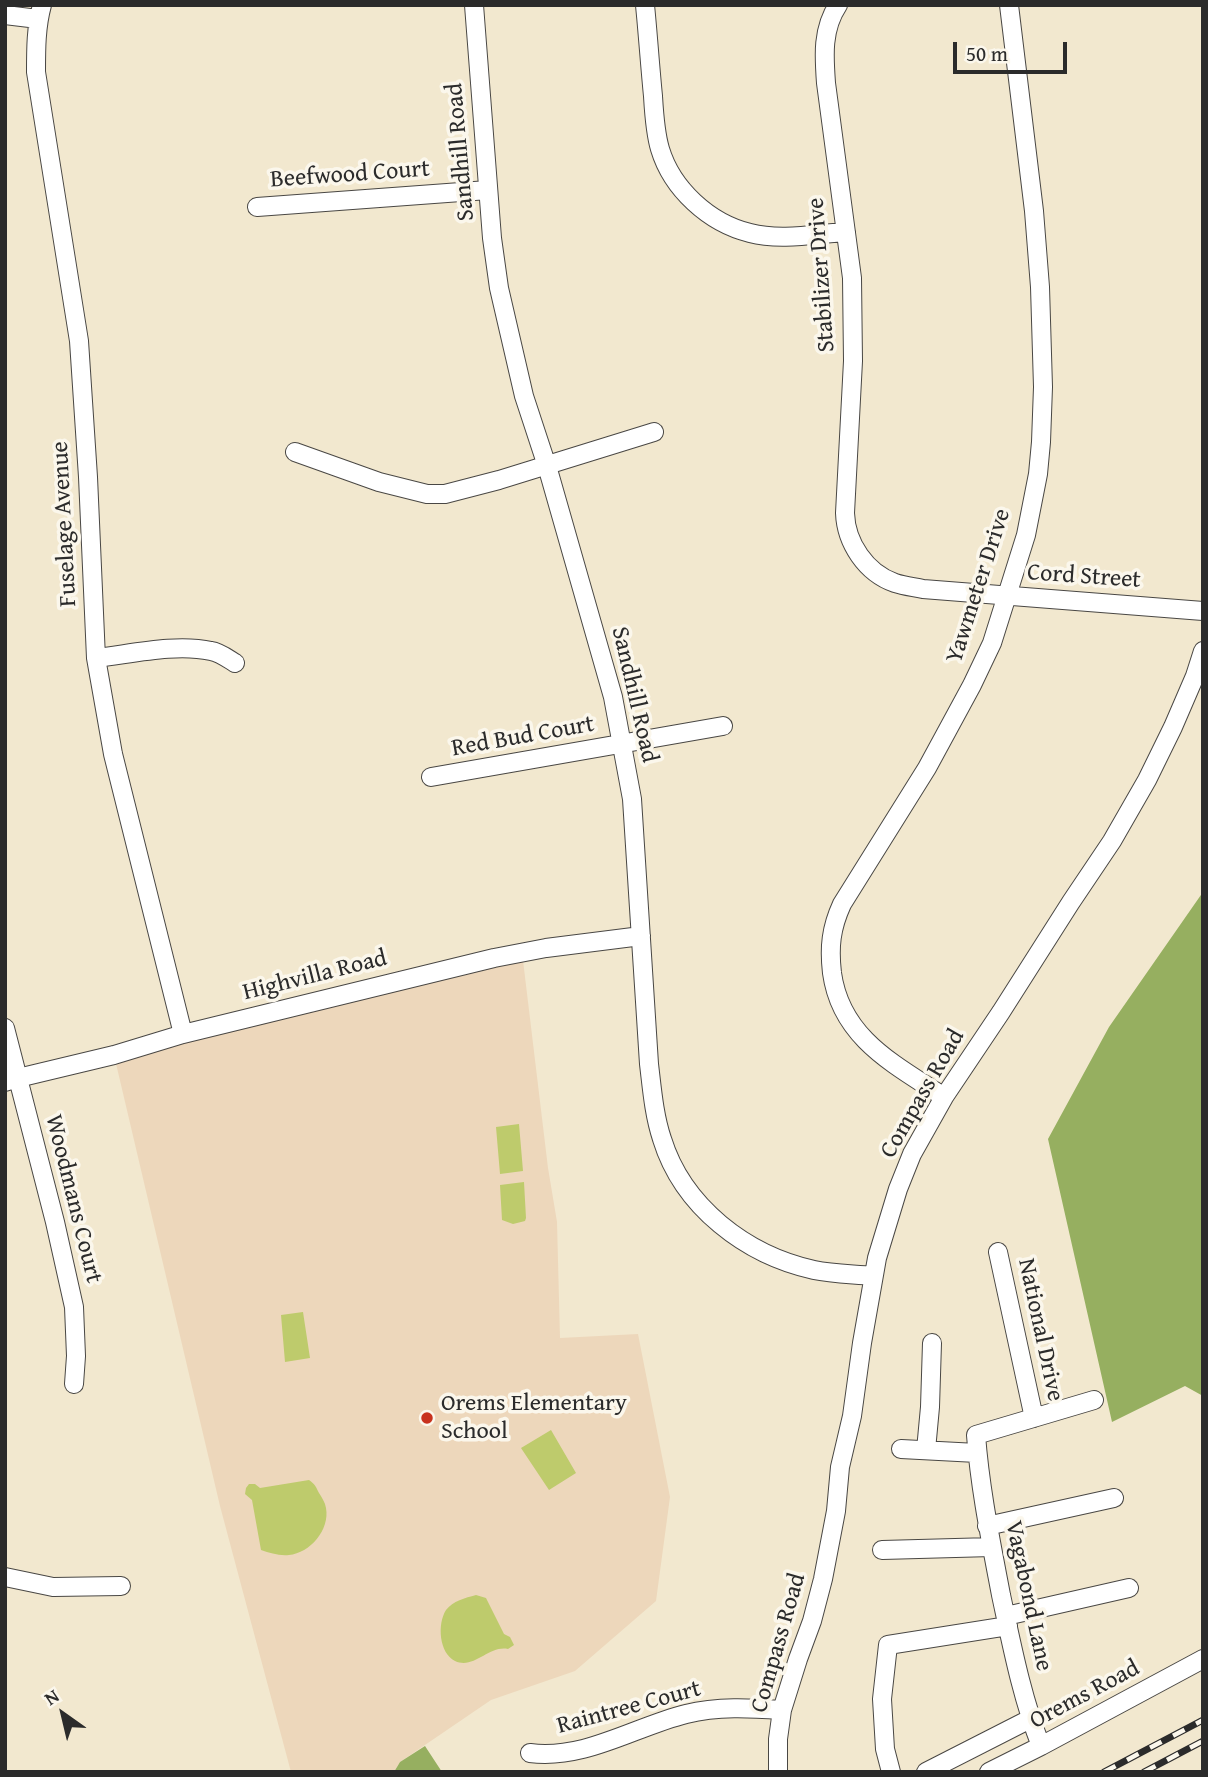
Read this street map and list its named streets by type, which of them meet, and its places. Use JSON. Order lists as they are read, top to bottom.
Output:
{
  "streets": {
    "street": [
      "Sandhill Road",
      "Beefwood Court",
      "Stabilizer Drive",
      "Fuselage Avenue",
      "Cord Street",
      "Yawmeter Drive",
      "Red Bud Court",
      "Highvilla Road",
      "Compass Road",
      "Woodmans Court",
      "National Drive",
      "Vagabond Lane",
      "Orems Road",
      "Raintree Court"
    ]
  },
  "crossings": [
    ["Sandhill Road", "Beefwood Court"],
    ["Sandhill Road", "Red Bud Court"],
    ["Sandhill Road", "Highvilla Road"],
    ["Sandhill Road", "Compass Road"],
    ["Stabilizer Drive", "Cord Street"],
    ["Fuselage Avenue", "Highvilla Road"],
    ["Cord Street", "Yawmeter Drive"],
    ["Yawmeter Drive", "Compass Road"],
    ["Highvilla Road", "Woodmans Court"],
    ["Compass Road", "Raintree Court"],
    ["Vagabond Lane", "Orems Road"]
  ],
  "places": ["Orems Elementary School"],
  "scale_bar": "50 m",
  "north": "top left"
}
